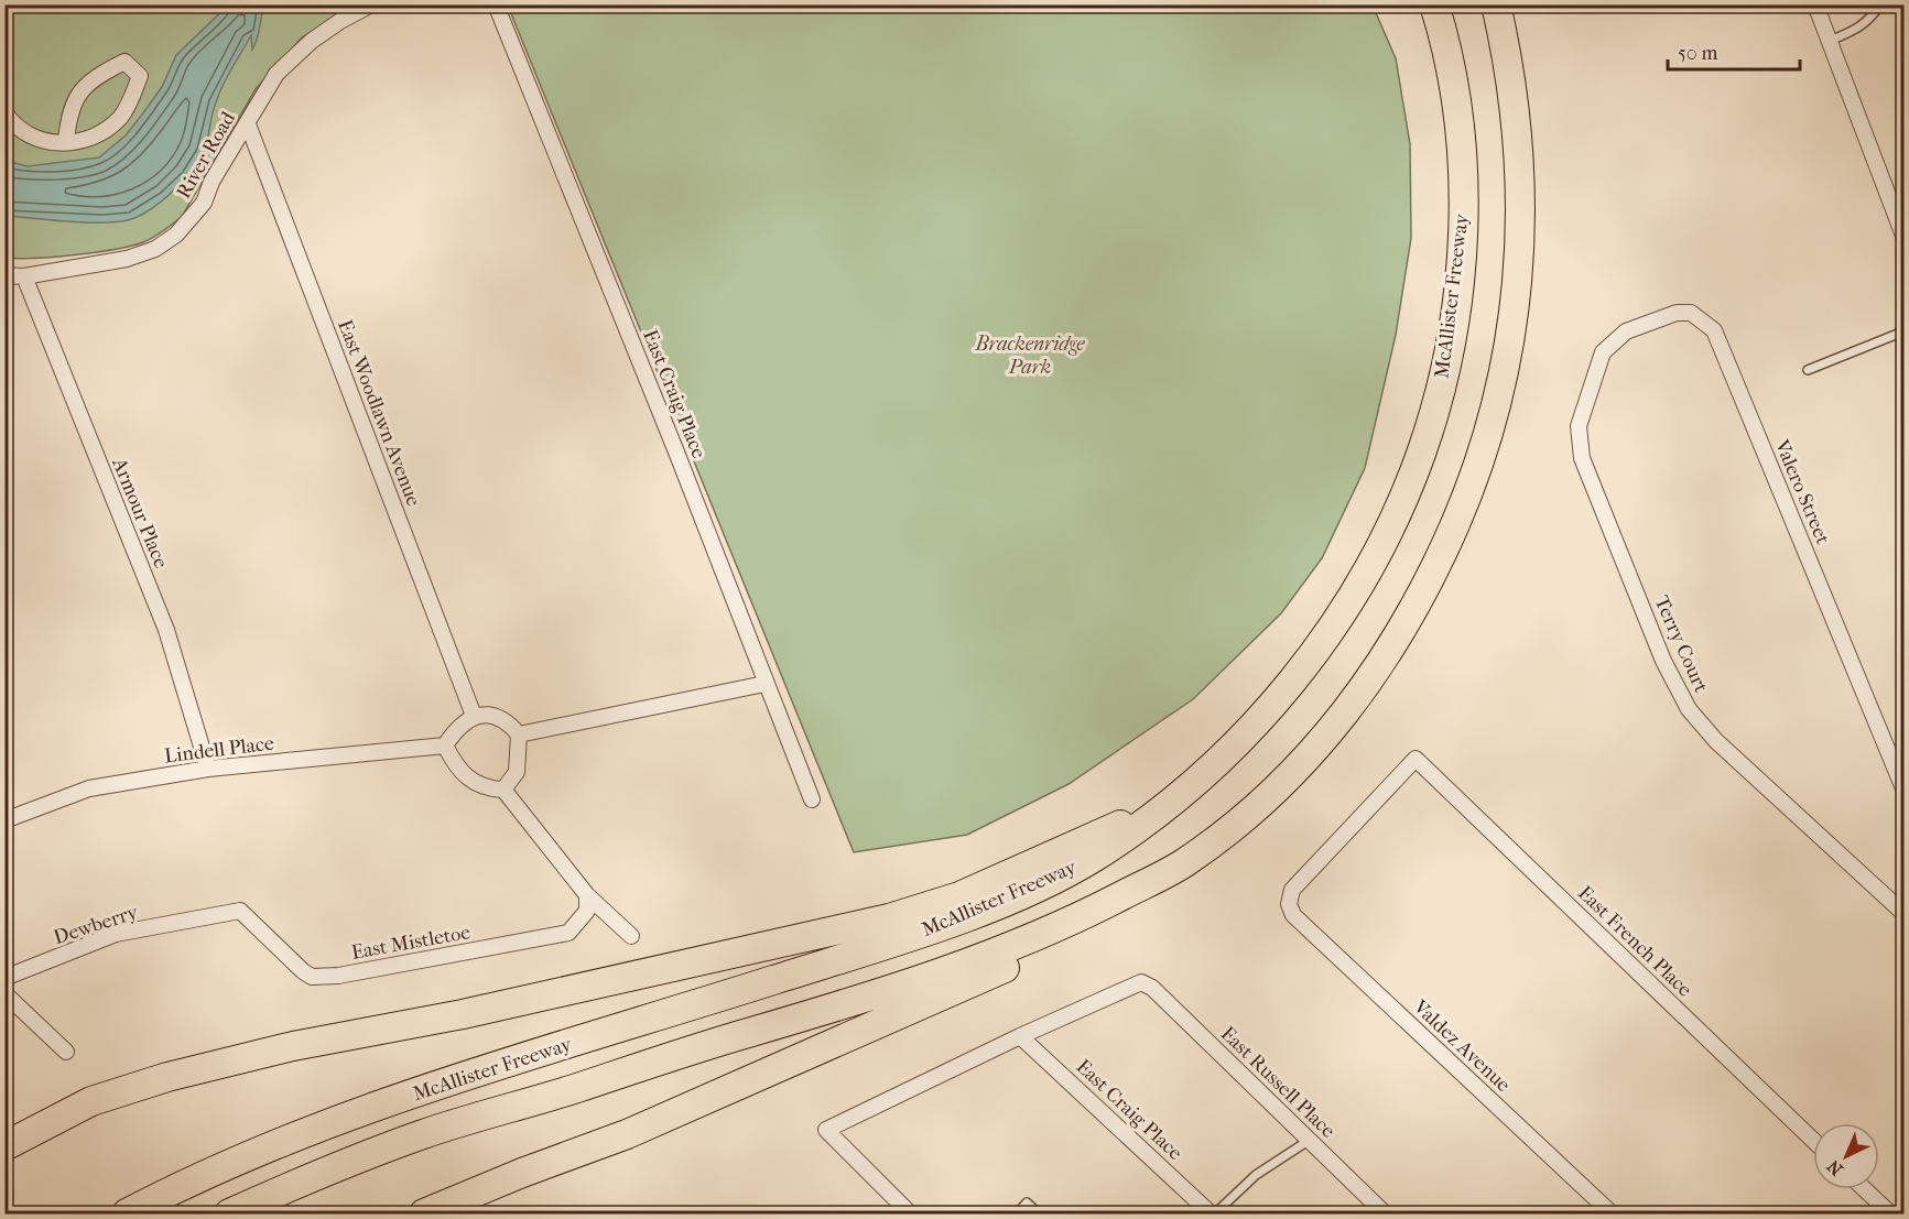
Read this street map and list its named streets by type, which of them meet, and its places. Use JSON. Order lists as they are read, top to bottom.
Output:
{
  "streets": {
    "highway": ["McAllister Freeway"],
    "street": [
      "River Road",
      "East Craig Place",
      "East Woodlawn Avenue",
      "Valero Street",
      "Armour Place",
      "Terry Court",
      "Lindell Place",
      "Dewberry",
      "East French Place",
      "East Mistletoe",
      "Valdez Avenue",
      "East Russell Place"
    ]
  },
  "crossings": [
    ["River Road", "East Woodlawn Avenue"],
    ["River Road", "Armour Place"],
    ["East Craig Place", "East Russell Place"],
    ["East Woodlawn Avenue", "Lindell Place"],
    ["Valero Street", "Terry Court"],
    ["Armour Place", "Lindell Place"],
    ["Dewberry", "East Mistletoe"],
    ["East French Place", "Valdez Avenue"]
  ],
  "parks": ["Brackenridge Park"],
  "scale_bar": "50 m",
  "north": "bottom left"
}
